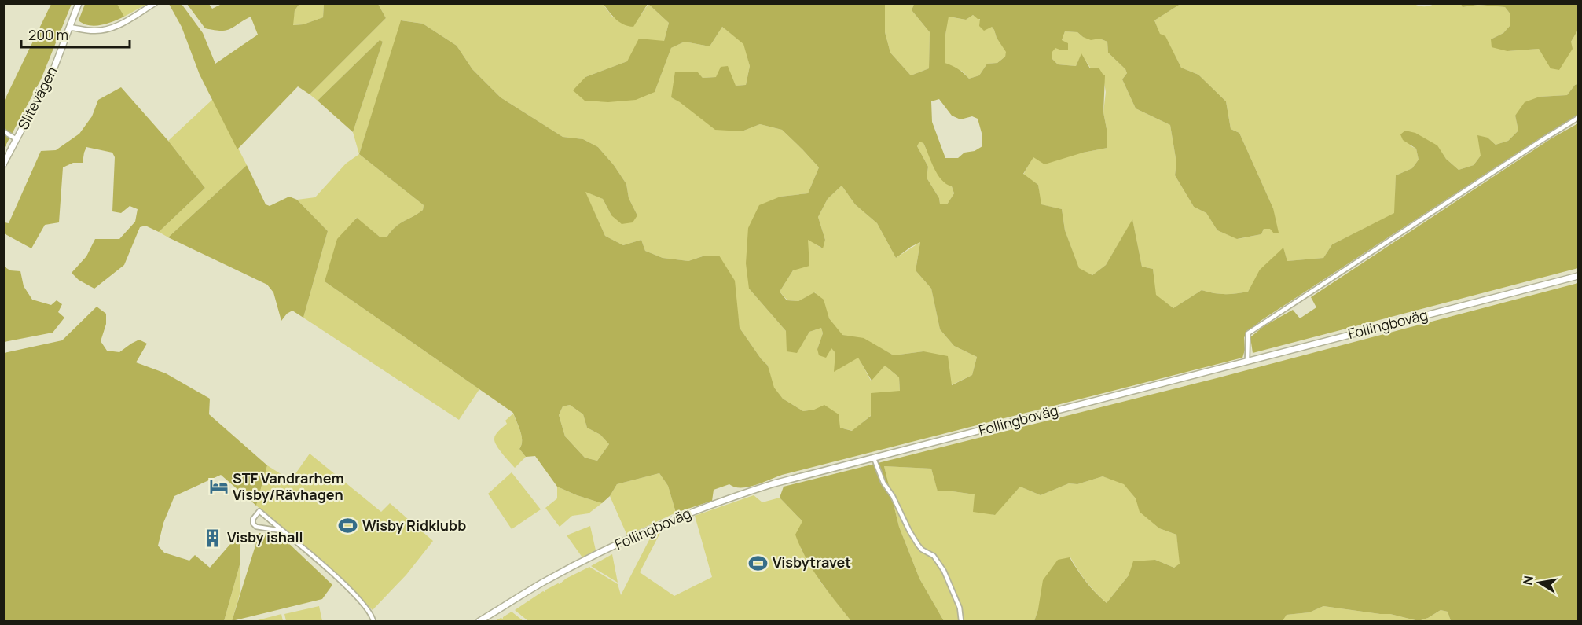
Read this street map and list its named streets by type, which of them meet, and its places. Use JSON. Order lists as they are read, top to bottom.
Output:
{
  "streets": {
    "main road": ["Slitevägen", "Follingboväg"]
  },
  "places": {
    "hotel": ["STF Vandrarhem Visby/Rävhagen"],
    "sports": ["Wisby Ridklubb", "Visbytravet"],
    "building": ["Visby ishall"]
  },
  "scale_bar": "200 m",
  "north": "left"
}
